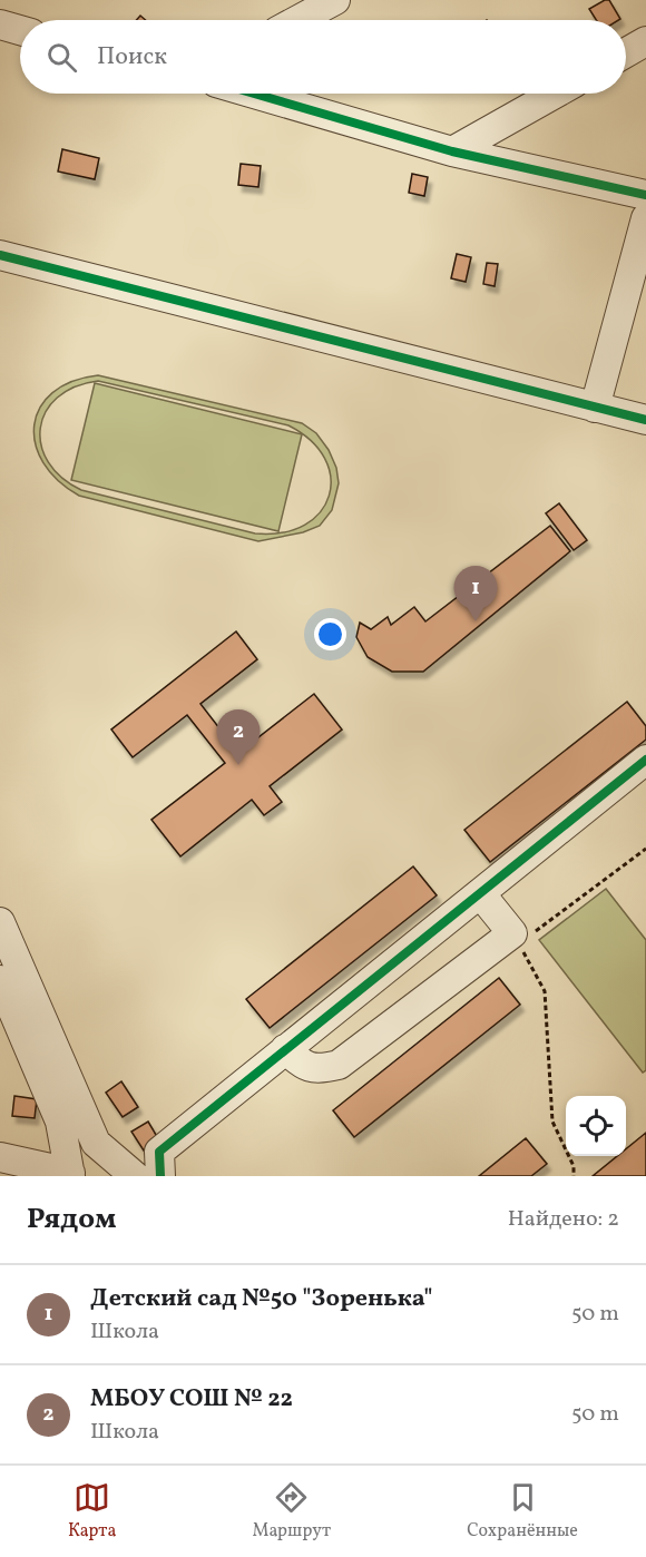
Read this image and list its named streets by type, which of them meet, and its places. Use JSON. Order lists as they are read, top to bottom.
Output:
{
  "page": {
    "search": "Поиск",
    "pins": ["1", "2"],
    "heading": ["Рядом", "Найдено: 2"],
    "list": [
      {
        "mark": "1",
        "name": "Детский сад №50 \"Зоренька\"",
        "note": "Школа",
        "value": "50 m"
      },
      {
        "mark": "2",
        "name": "МБОУ СОШ № 22",
        "note": "Школа",
        "value": "50 m"
      }
    ],
    "nav": ["Карта", "Маршрут", "Сохранённые"]
  }
}
